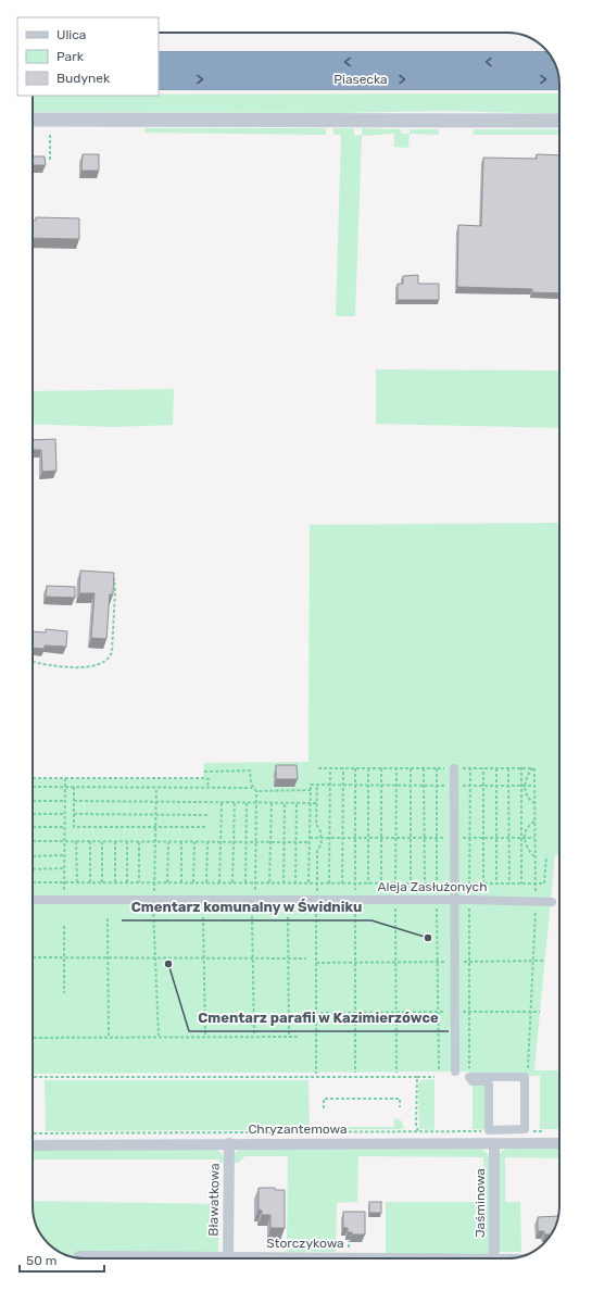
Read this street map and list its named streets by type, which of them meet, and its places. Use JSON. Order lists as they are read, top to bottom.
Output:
{
  "streets": {
    "highway": ["Piasecka"],
    "street": [
      "Aleja Zasłużonych",
      "Chryzantemowa",
      "Bławatkowa",
      "Jaśminowa",
      "Storczykowa"
    ]
  },
  "crossings": [
    ["Chryzantemowa", "Bławatkowa"],
    ["Chryzantemowa", "Jaśminowa"]
  ],
  "places": ["Cmentarz komunalny w Świdniku", "Cmentarz parafii w Kazimierzówce"],
  "legend": ["Ulica", "Park", "Budynek"],
  "scale_bar": "50 m"
}
